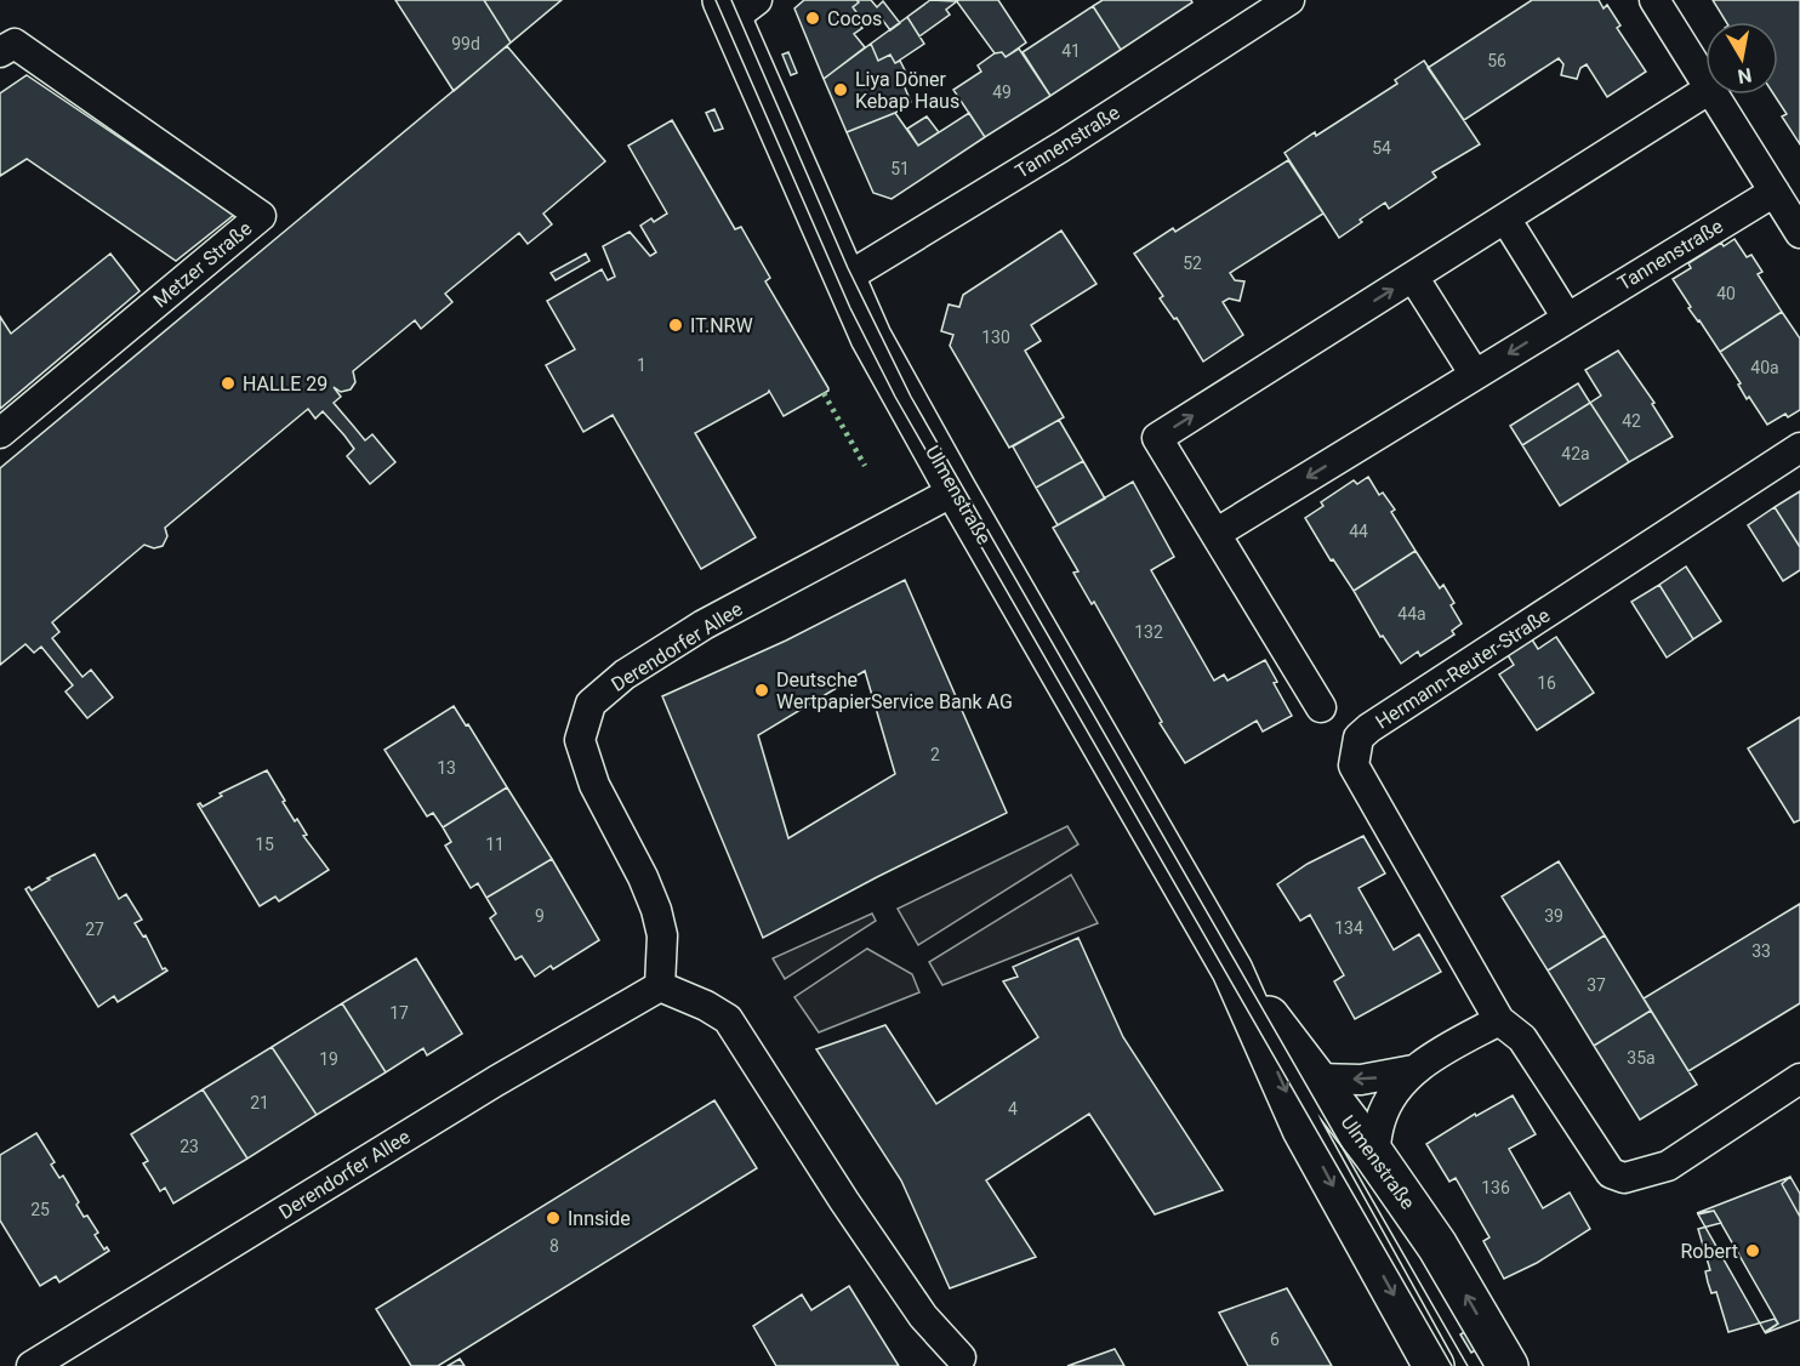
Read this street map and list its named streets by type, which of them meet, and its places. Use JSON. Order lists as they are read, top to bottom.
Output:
{
  "streets": {
    "main road": ["Ulmenstraße"],
    "street": [
      "Tannenstraße",
      "Metzer Straße",
      "Derendorfer Allee",
      "Hermann-Reuter-Straße"
    ]
  },
  "crossings": [
    ["Tannenstraße", "Ulmenstraße"],
    ["Ulmenstraße", "Derendorfer Allee"]
  ],
  "places": [
    "Cocos",
    "Liya Döner Kebap Haus",
    "IT.NRW",
    "HALLE 29",
    "Deutsche WertpapierService Bank AG",
    "Innside",
    "Robert"
  ],
  "house_numbers": [
    "99d",
    "41",
    "56",
    "49",
    "54",
    "51",
    "52",
    "40",
    "130",
    "1",
    "40a",
    "42",
    "42a",
    "44",
    "44a",
    "132",
    "16",
    "2",
    "13",
    "15",
    "11",
    "9",
    "39",
    "134",
    "27",
    "33",
    "37",
    "17",
    "35a",
    "19",
    "21",
    "4",
    "23",
    "136",
    "25",
    "8",
    "6"
  ],
  "north": "bottom"
}
